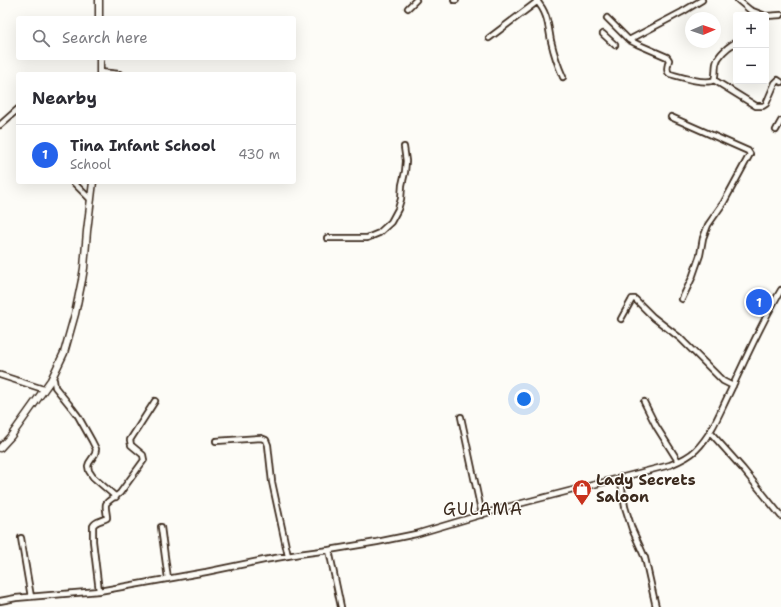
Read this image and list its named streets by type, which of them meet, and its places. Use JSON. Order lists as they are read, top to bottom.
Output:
{
  "districts": ["GULAMA"],
  "places": {
    "shop": ["Lady Secrets Saloon"]
  },
  "north": "right",
  "page": {
    "map_buttons": ["+", "−"],
    "search": "Search here",
    "heading": "Nearby",
    "list": [
      {
        "mark": "1",
        "name": "Tina Infant School",
        "note": "School",
        "value": "430 m"
      }
    ],
    "pins": "1"
  }
}
